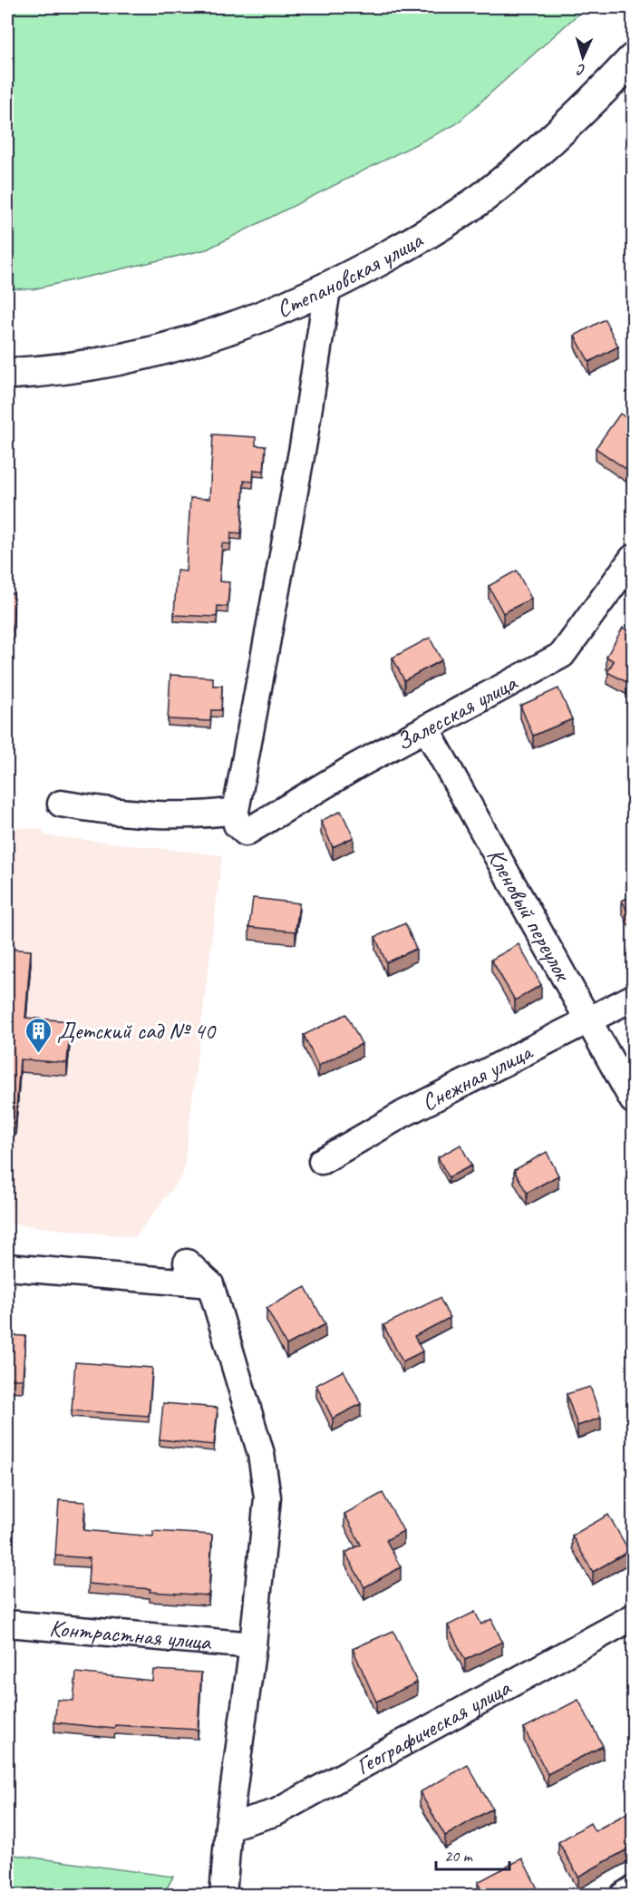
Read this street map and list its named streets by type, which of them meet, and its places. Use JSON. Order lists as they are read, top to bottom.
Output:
{
  "streets": {
    "street": [
      "Степановская улица",
      "Залесская улица",
      "Кленовый переулок",
      "Снежная улица",
      "Контрастная улица",
      "Географическая улица"
    ]
  },
  "crossings": [
    ["Залесская улица", "Кленовый переулок"],
    ["Кленовый переулок", "Снежная улица"]
  ],
  "places": {
    "building": ["Детский сад № 40"]
  },
  "scale_bar": "20 m",
  "north": "bottom"
}
